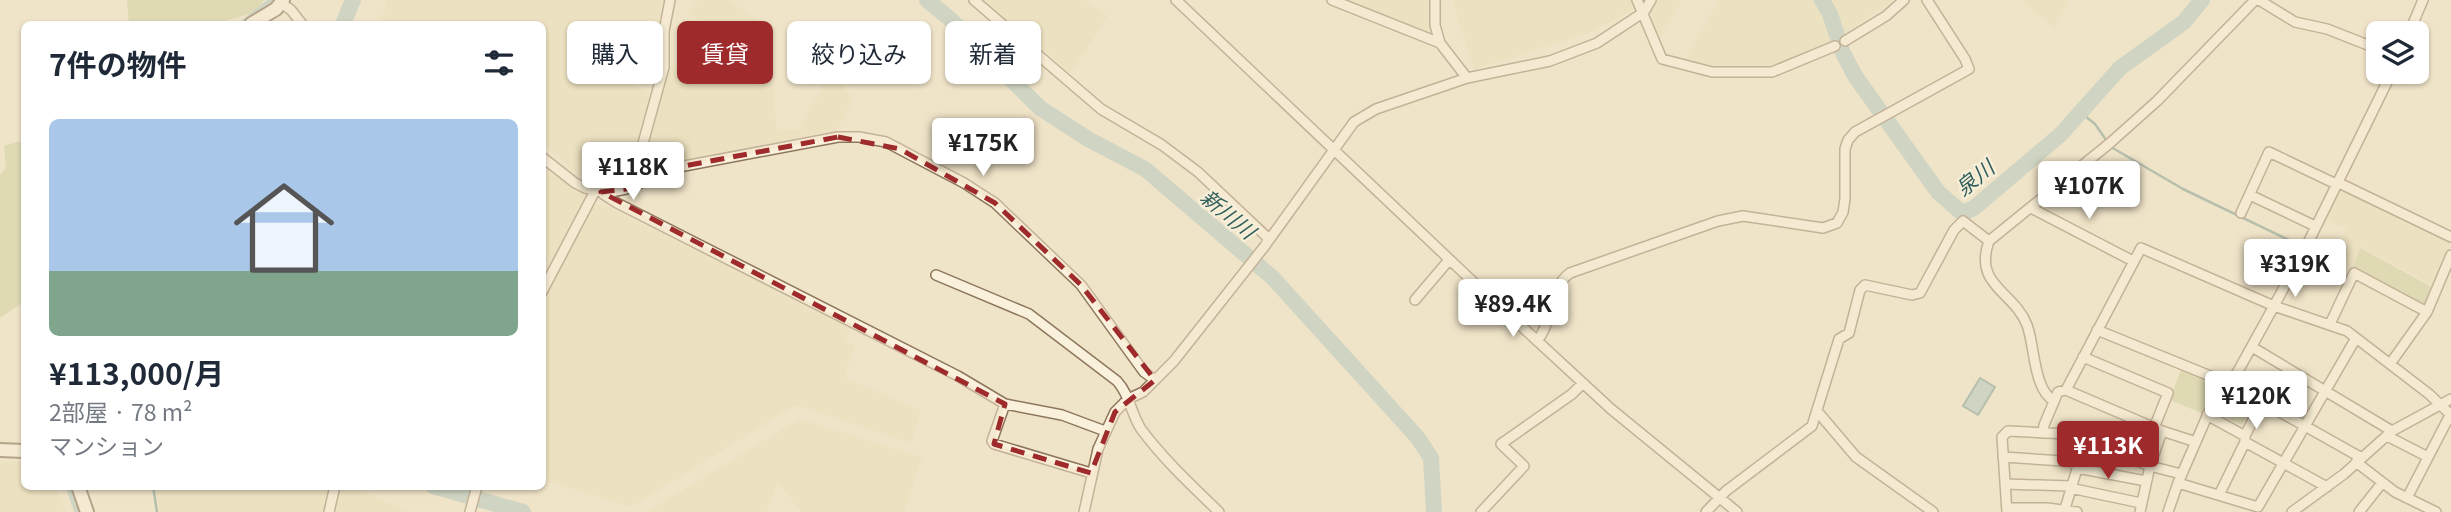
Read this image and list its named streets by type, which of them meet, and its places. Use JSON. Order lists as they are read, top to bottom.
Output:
{
  "water": ["泉川", "新川川"],
  "page": {
    "chip": [
      "購入",
      "賃貸",
      "絞り込み",
      "新着"
    ],
    "heading": "7件の物件",
    "list": [
      {
        "name": "¥113,000/月",
        "note": "2部屋 · 78 m² · マンション"
      }
    ],
    "price": [
      "¥175K",
      "¥118K",
      "¥107K",
      "¥319K",
      "¥89.4K",
      "¥120K",
      "¥113K"
    ]
  }
}
